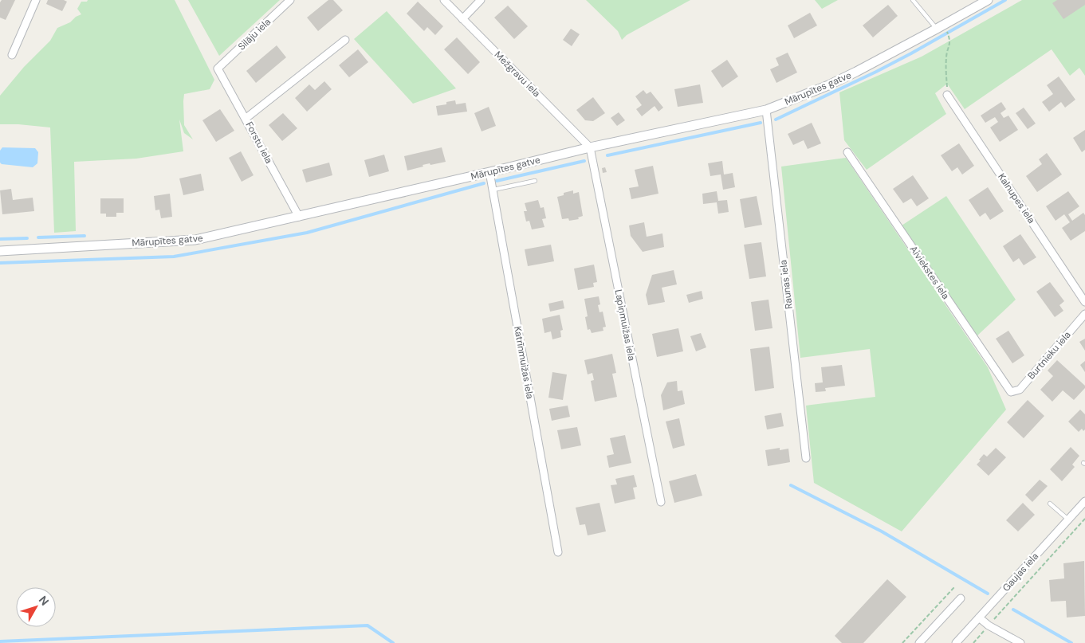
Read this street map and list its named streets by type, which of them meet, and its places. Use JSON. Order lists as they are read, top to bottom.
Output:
{
  "streets": {
    "street": [
      "Silāju iela",
      "Mežgravu iela",
      "Mārupītes gatve",
      "Forstu iela",
      "Kalnupes iela",
      "Aiviekstes iela",
      "Raunas iela",
      "Lapiņmuižas iela",
      "Burtnieku iela",
      "Katrīnmuižas iela",
      "Gaujas iela"
    ]
  },
  "crossings": [
    ["Silāju iela", "Forstu iela"],
    ["Mežgravu iela", "Mārupītes gatve"],
    ["Mežgravu iela", "Lapiņmuižas iela"],
    ["Mārupītes gatve", "Forstu iela"],
    ["Mārupītes gatve", "Raunas iela"],
    ["Mārupītes gatve", "Lapiņmuižas iela"],
    ["Mārupītes gatve", "Katrīnmuižas iela"],
    ["Aiviekstes iela", "Burtnieku iela"]
  ],
  "north": "top right"
}
